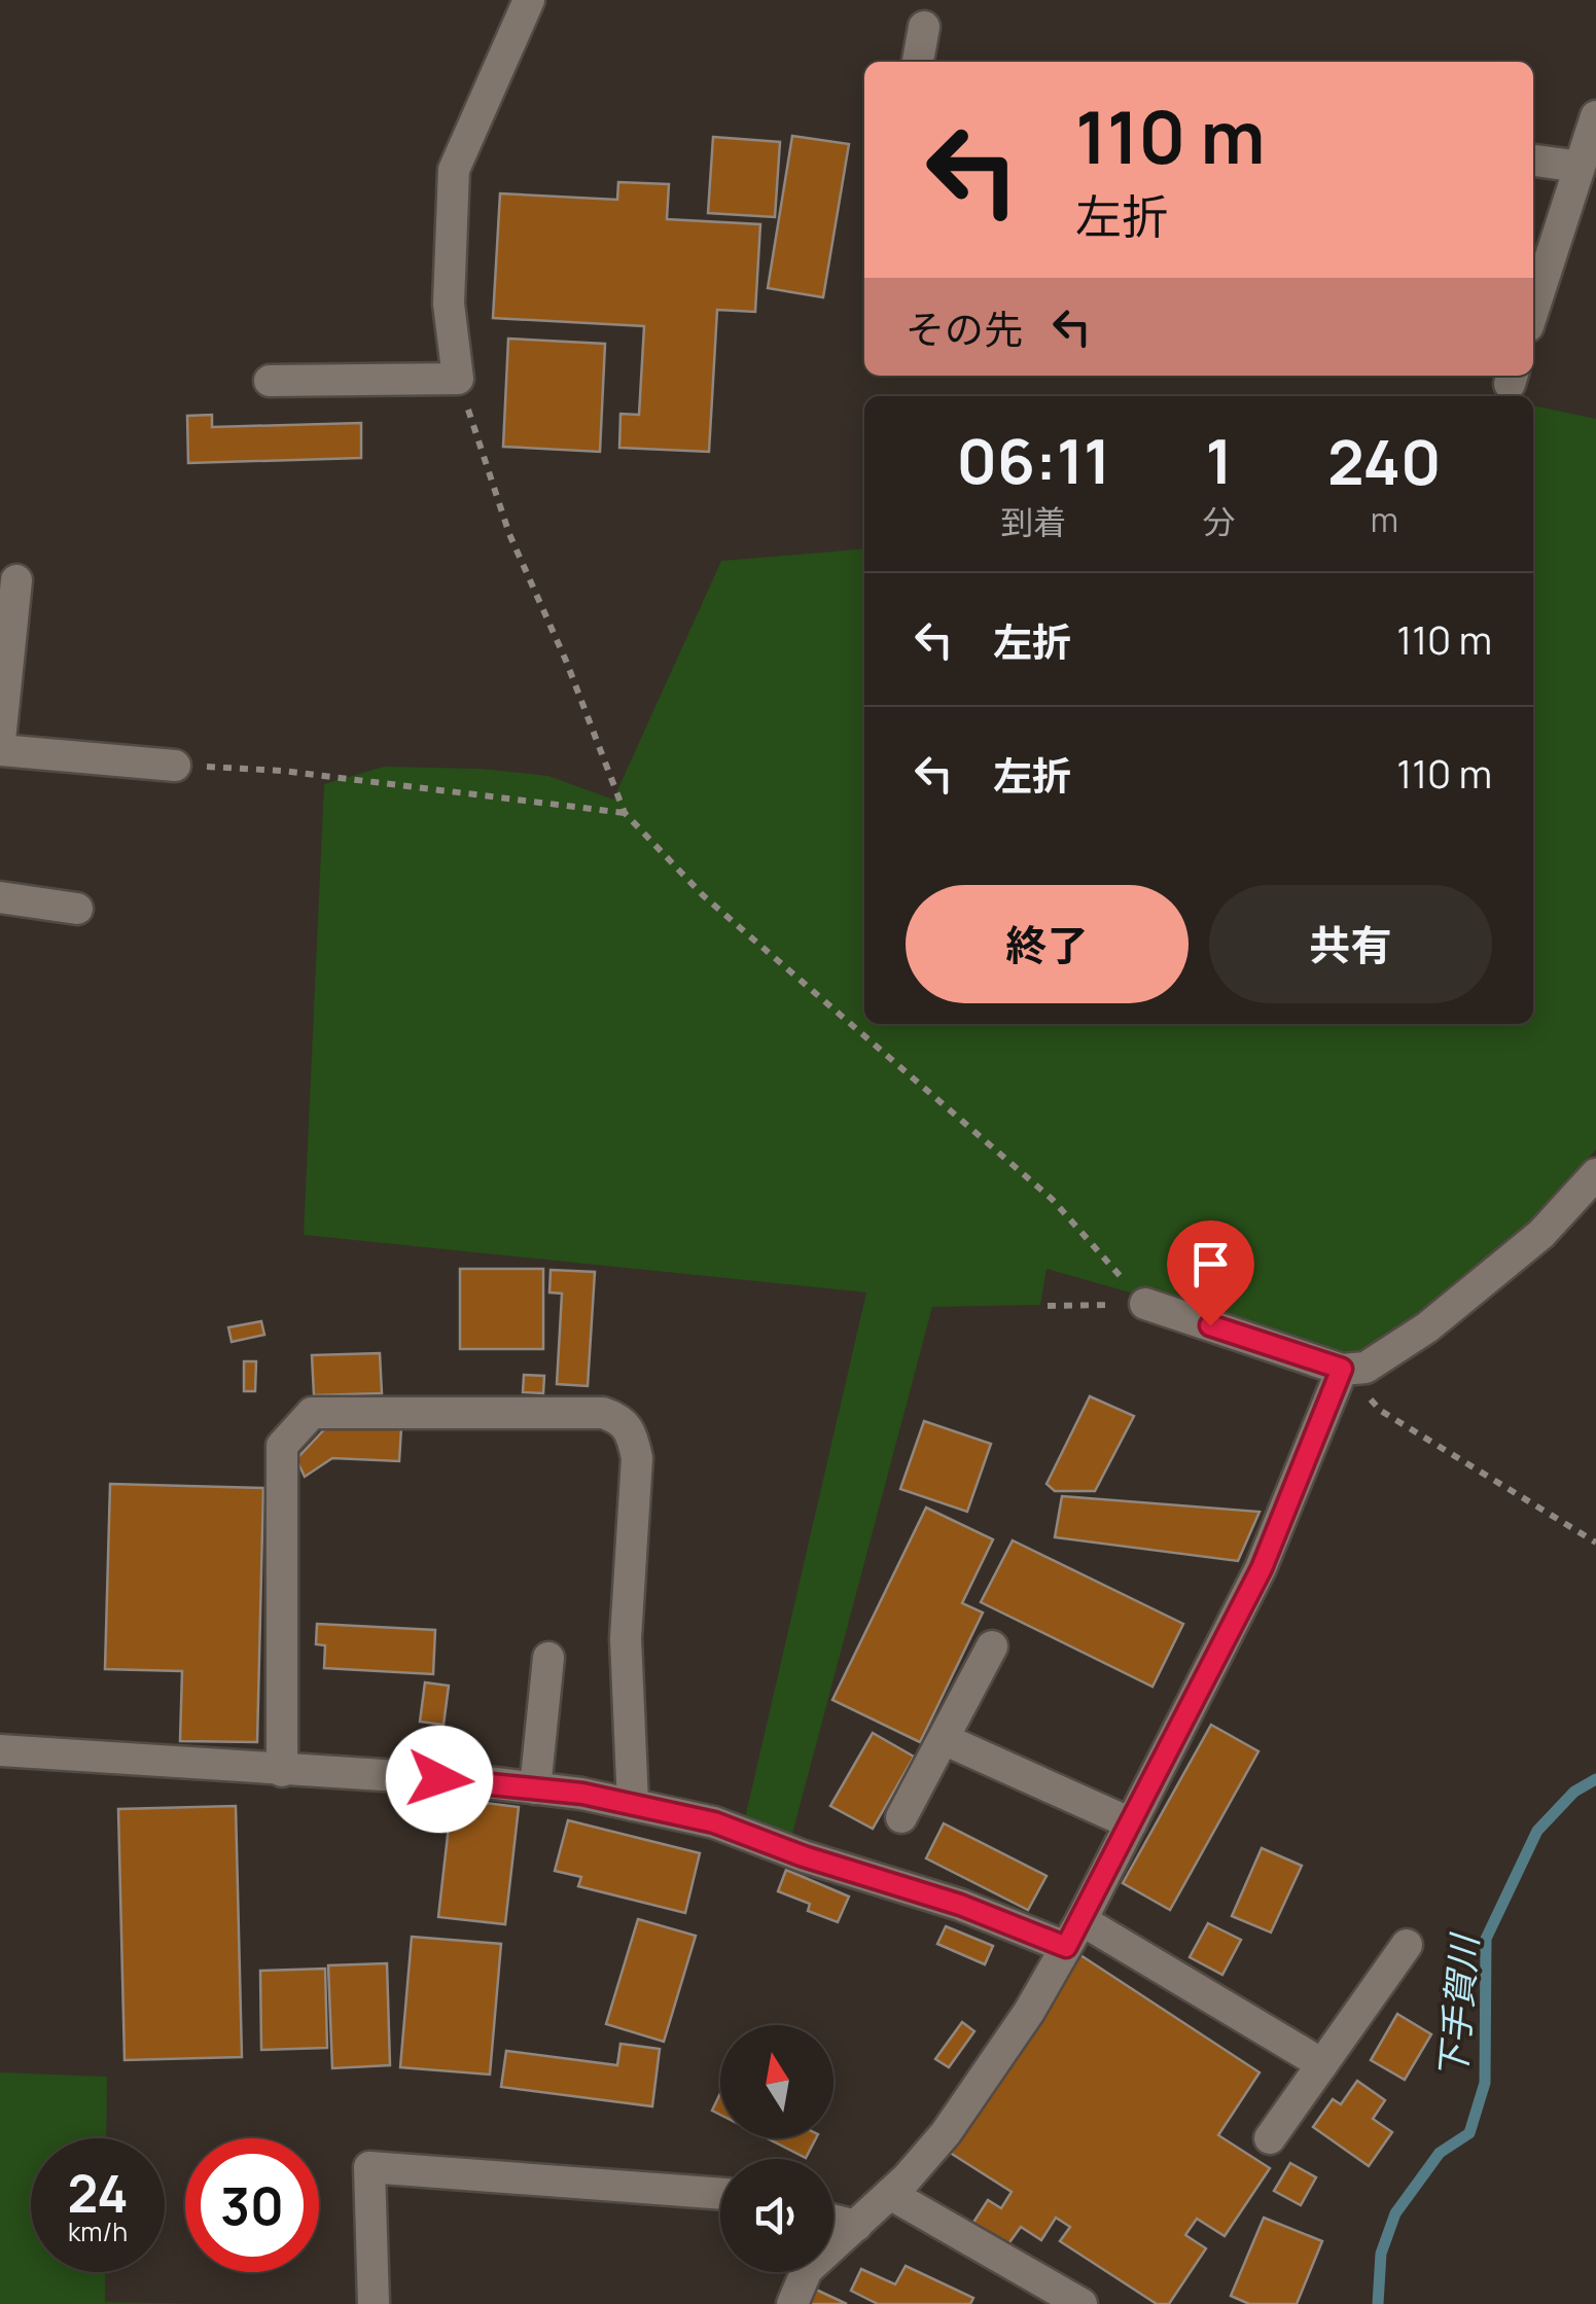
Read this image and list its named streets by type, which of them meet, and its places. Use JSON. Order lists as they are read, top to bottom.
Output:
{
  "water": ["下手賀川"],
  "north": "top",
  "page": {
    "turn": ["110 m", "左折"],
    "then": "その先",
    "eta": [
      "06:11",
      "到着",
      "1",
      "分",
      "240",
      "m"
    ],
    "list": [
      {
        "name": "左折",
        "value": "110 m"
      },
      {
        "name": "左折",
        "value": "110 m"
      }
    ],
    "buttons": ["終了", "共有"],
    "speed": "24 km/h",
    "limit": "30"
  }
}
